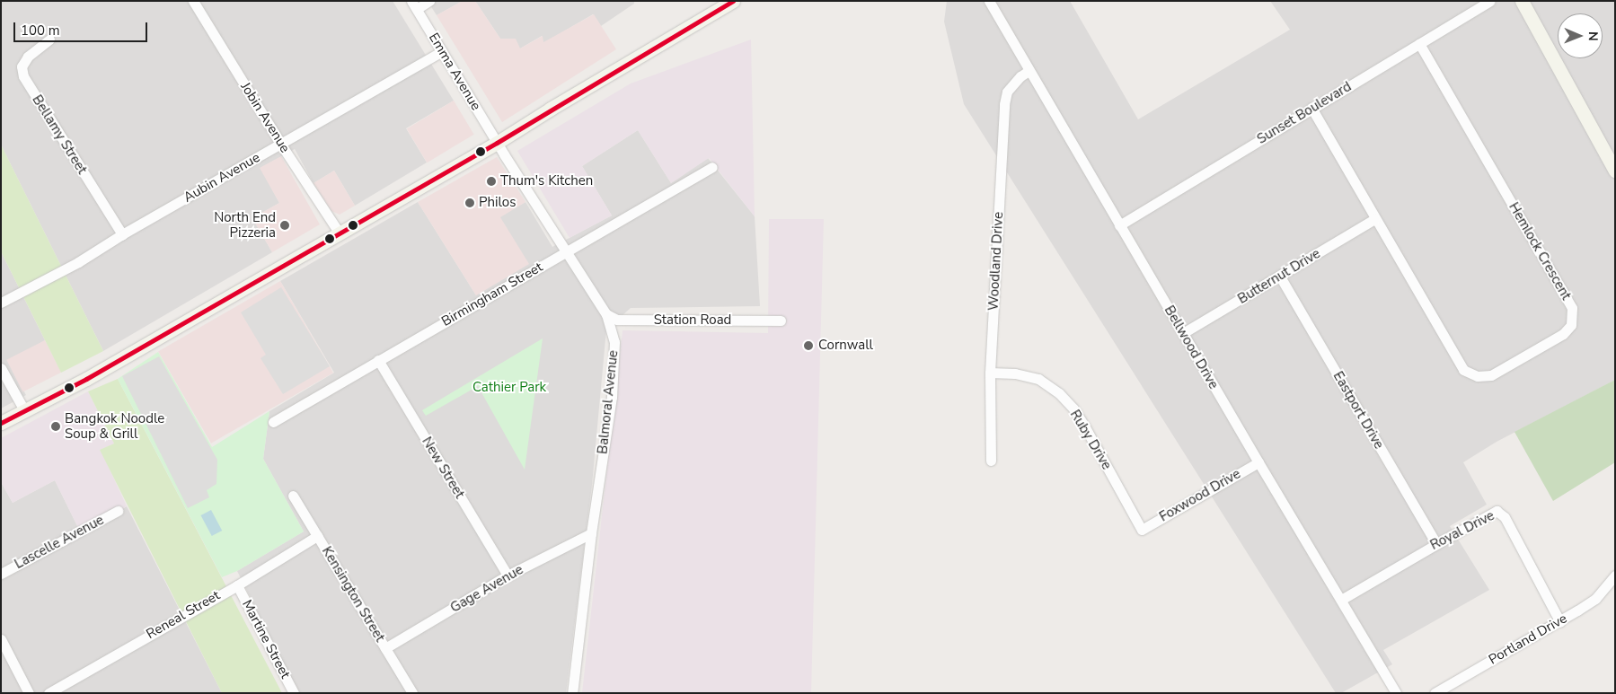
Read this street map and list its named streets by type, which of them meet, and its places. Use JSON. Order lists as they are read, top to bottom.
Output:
{
  "streets": {
    "street": [
      "Emma Avenue",
      "Sunset Boulevard",
      "Jobin Avenue",
      "Bellamy Street",
      "Aubin Avenue",
      "Hemlock Crescent",
      "Woodland Drive",
      "Butternut Drive",
      "Birmingham Street",
      "Station Road",
      "Bellwood Drive",
      "Balmoral Avenue",
      "Eastport Drive",
      "Ruby Drive",
      "New Street",
      "Foxwood Drive",
      "Royal Drive",
      "Lascelle Avenue",
      "Gage Avenue",
      "Kensington Street",
      "Reneal Street",
      "Martine Street",
      "Portland Drive"
    ]
  },
  "crossings": [
    ["Emma Avenue", "Aubin Avenue"],
    ["Emma Avenue", "Balmoral Avenue"],
    ["Sunset Boulevard", "Hemlock Crescent"],
    ["Sunset Boulevard", "Bellwood Drive"],
    ["Jobin Avenue", "Aubin Avenue"],
    ["Bellamy Street", "Aubin Avenue"],
    ["Hemlock Crescent", "Butternut Drive"],
    ["Woodland Drive", "Bellwood Drive"],
    ["Woodland Drive", "Ruby Drive"],
    ["Butternut Drive", "Bellwood Drive"],
    ["Butternut Drive", "Eastport Drive"],
    ["Birmingham Street", "Balmoral Avenue"],
    ["Birmingham Street", "New Street"],
    ["Station Road", "Balmoral Avenue"],
    ["Bellwood Drive", "Foxwood Drive"],
    ["Bellwood Drive", "Royal Drive"],
    ["Balmoral Avenue", "Gage Avenue"],
    ["Eastport Drive", "Royal Drive"],
    ["Ruby Drive", "Foxwood Drive"],
    ["New Street", "Gage Avenue"],
    ["Royal Drive", "Portland Drive"],
    ["Gage Avenue", "Kensington Street"],
    ["Kensington Street", "Reneal Street"],
    ["Reneal Street", "Martine Street"]
  ],
  "parks": ["Cathier Park"],
  "places": [
    "Thum's Kitchen",
    "Philos",
    "North End Pizzeria",
    "Cornwall",
    "Bangkok Noodle Soup & Grill"
  ],
  "scale_bar": "100 m",
  "north": "right"
}
